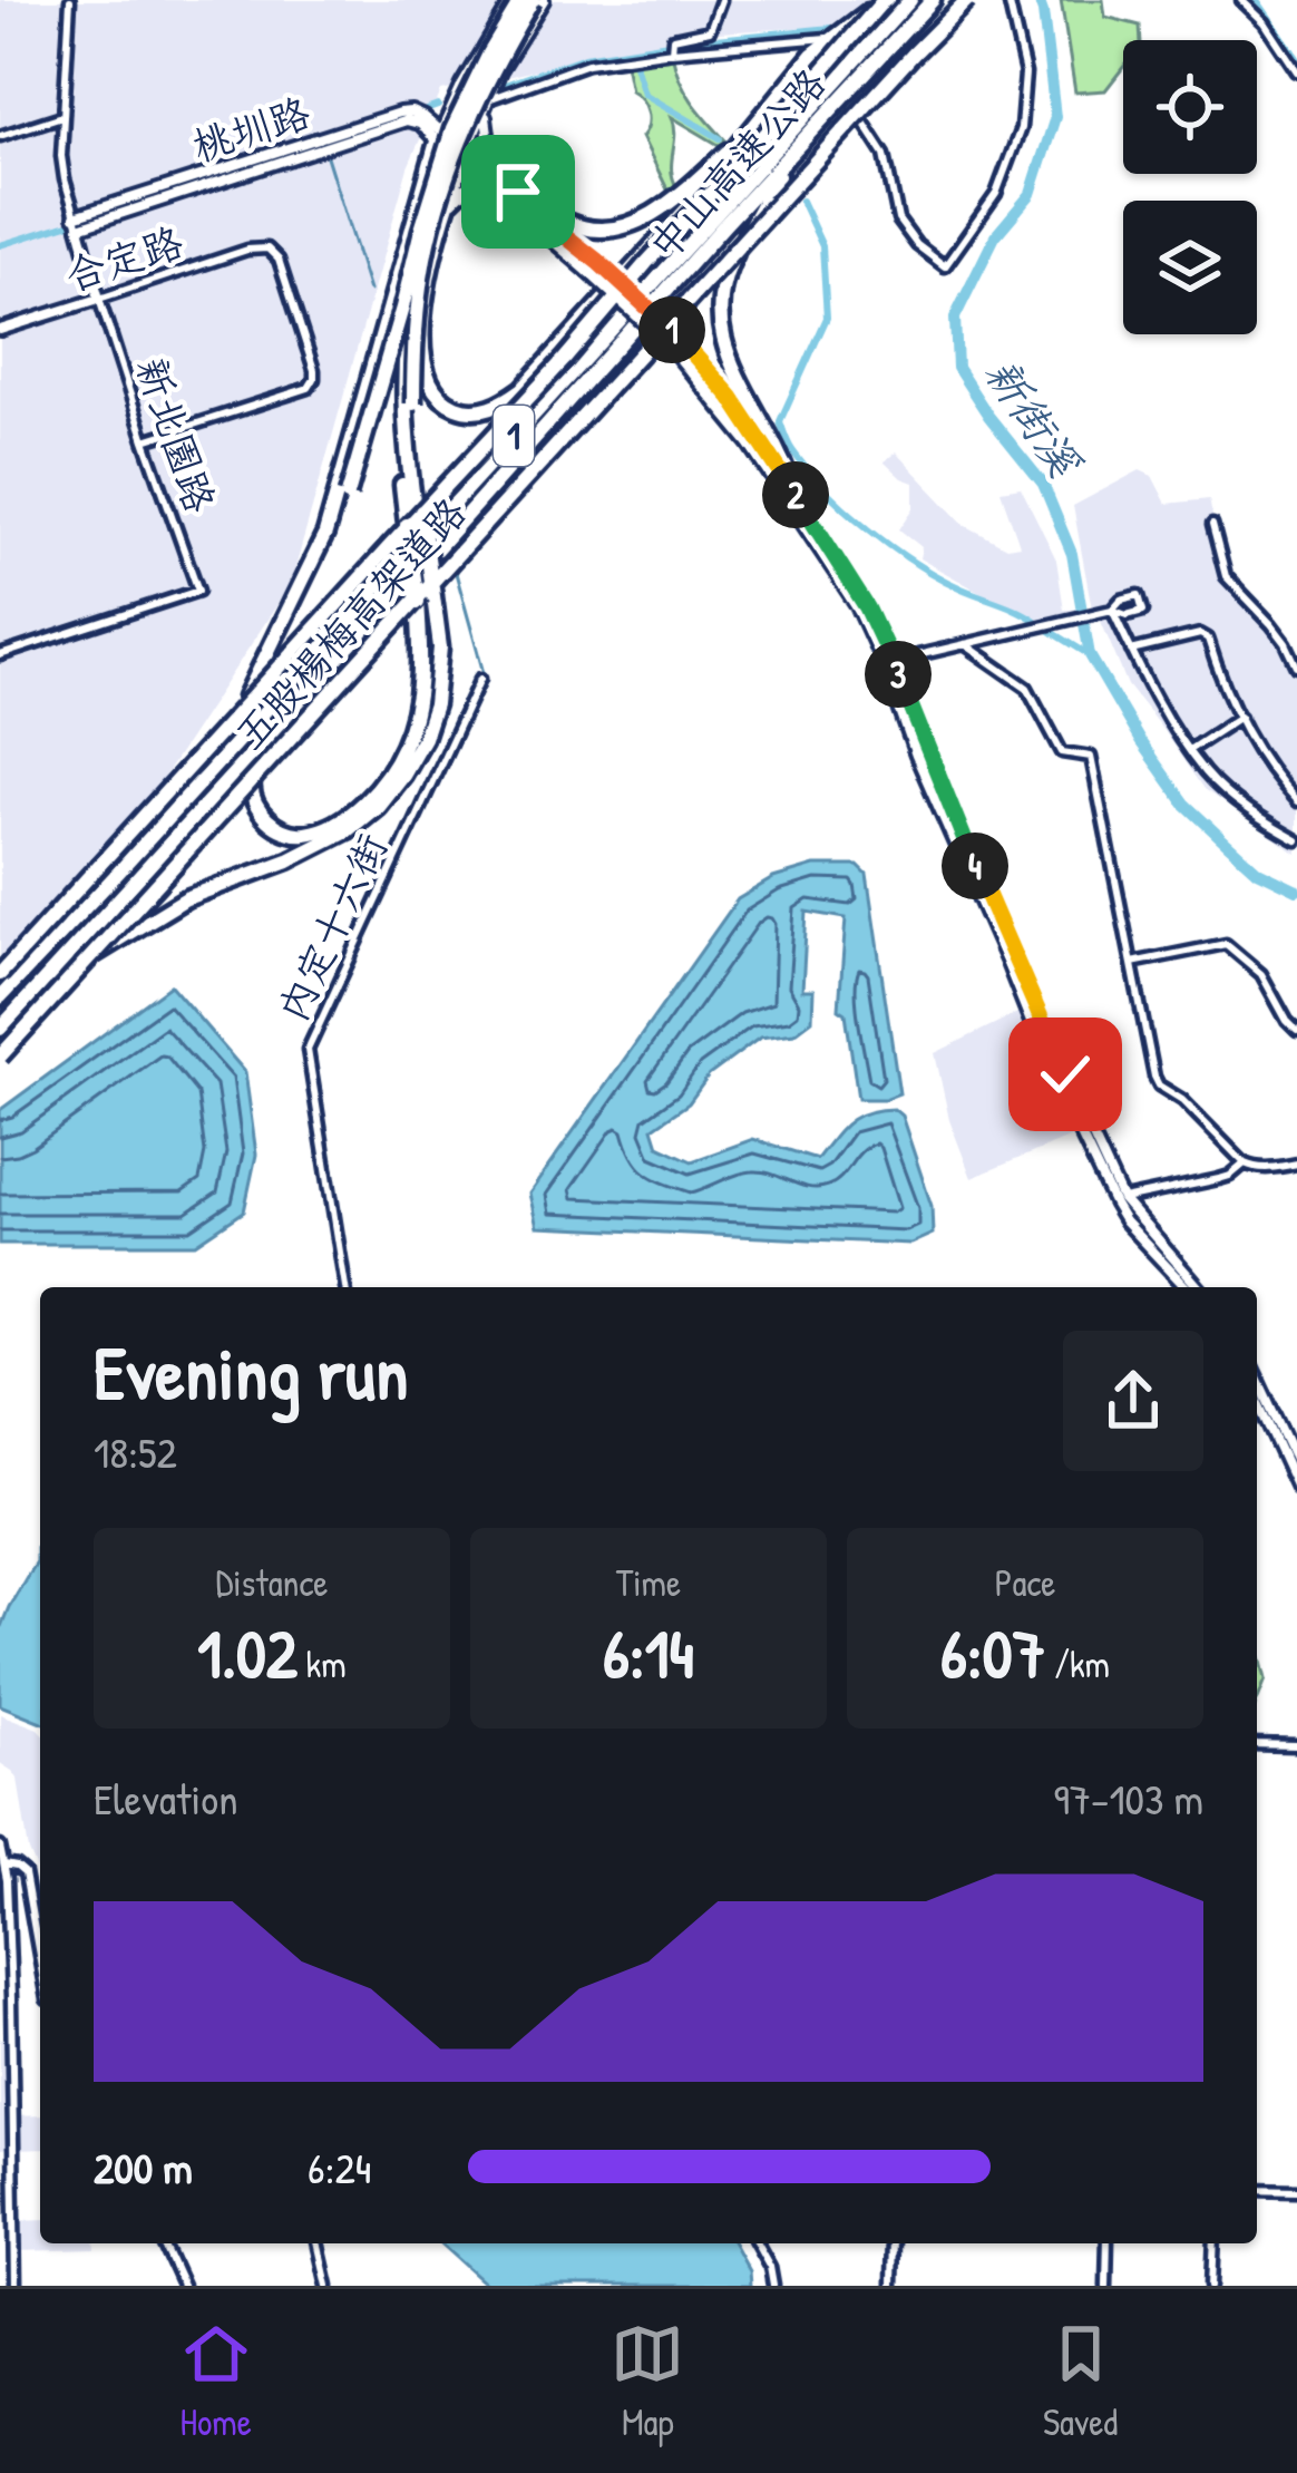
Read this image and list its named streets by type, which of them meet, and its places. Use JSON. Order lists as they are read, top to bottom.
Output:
{
  "streets": {
    "highway": ["中山高速公路", "1", "五股楊梅高架道路"],
    "main road": ["桃圳路", "合定路"],
    "street": ["新北園路", "內定十六街"]
  },
  "crossings": [
    ["合定路", "新北園路"]
  ],
  "water": ["新街溪"],
  "page": {
    "pins": [
      "1",
      "2",
      "3",
      "4"
    ],
    "heading": ["Evening run", "18:52"],
    "stats": [
      ["Distance", "1.02 km"],
      ["Time", "6:14"],
      ["Pace", "6:07 /km"]
    ],
    "chart": ["Elevation", "97–103 m"],
    "list": [
      {
        "name": "200 m",
        "note": "6:24"
      }
    ],
    "tabs": ["Home", "Map", "Saved"]
  }
}
